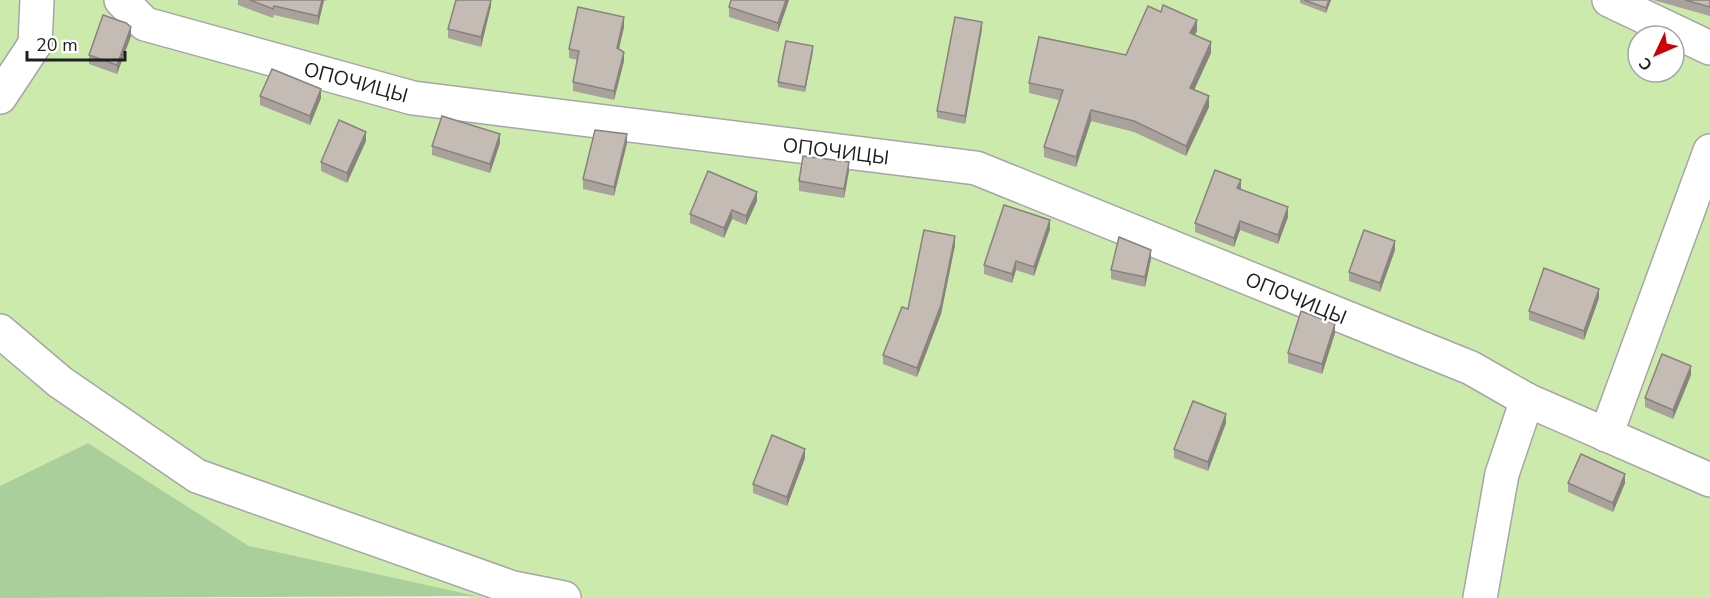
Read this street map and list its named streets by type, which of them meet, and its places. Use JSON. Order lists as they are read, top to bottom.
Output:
{
  "streets": {
    "street": ["ОПОЧИЦЫ"]
  },
  "scale_bar": "20 m",
  "north": "bottom left"
}
